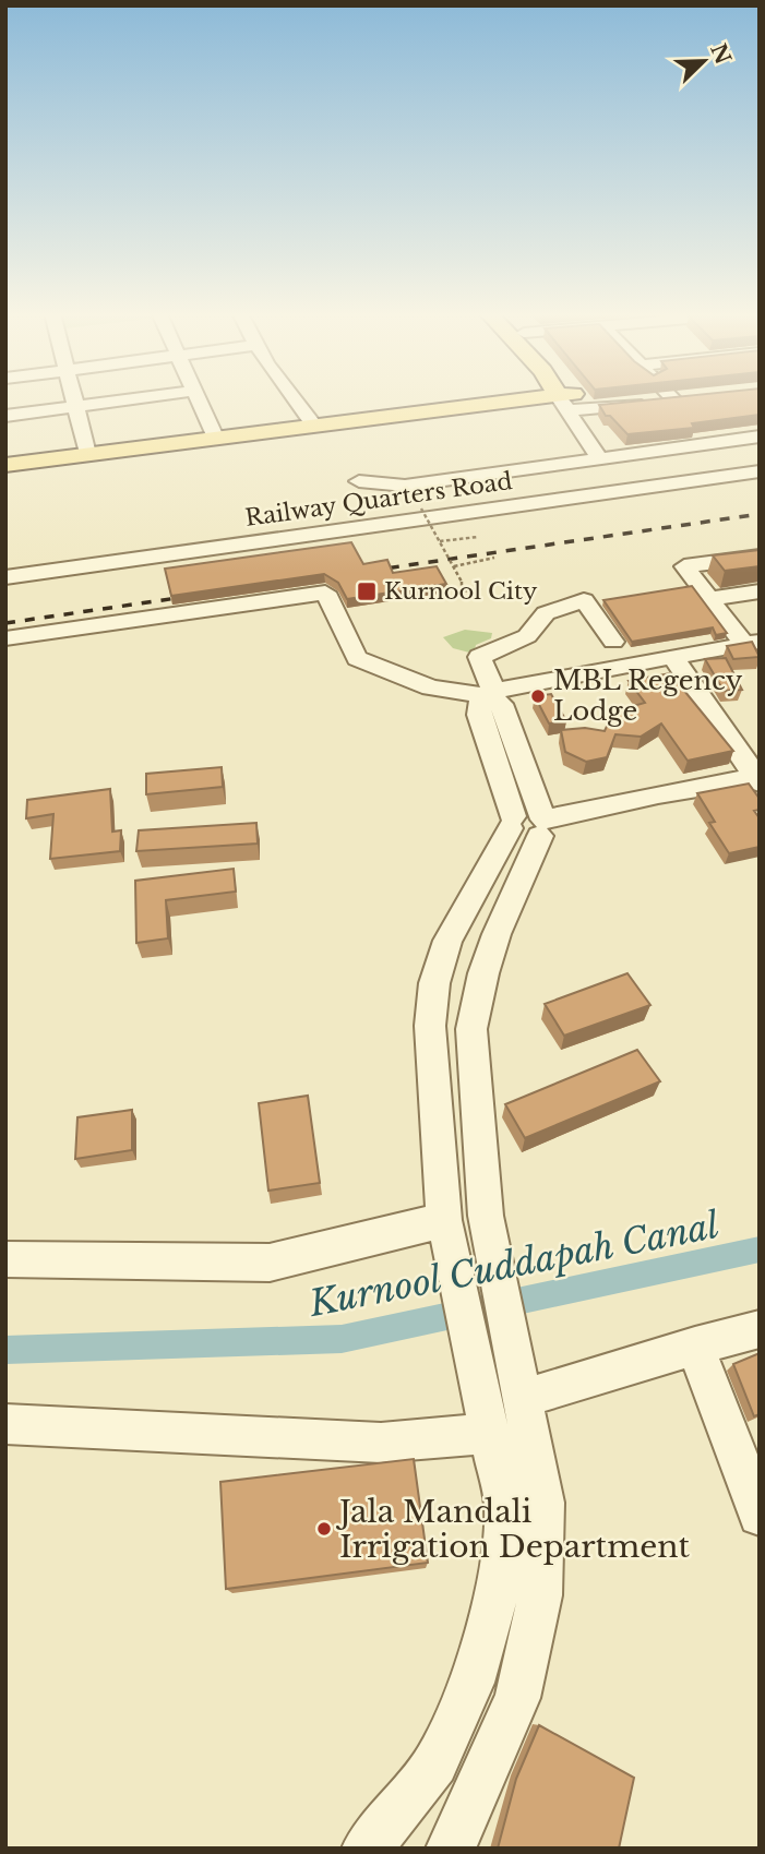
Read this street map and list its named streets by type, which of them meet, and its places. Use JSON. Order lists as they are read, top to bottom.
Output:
{
  "streets": {
    "street": ["Railway Quarters Road"]
  },
  "water": ["Kurnool Cuddapah Canal"],
  "places": {
    "transit": ["Kurnool City"],
    "other": ["MBL Regency Lodge", "Jala Mandali Irrigation Department"]
  },
  "north": "top right"
}
